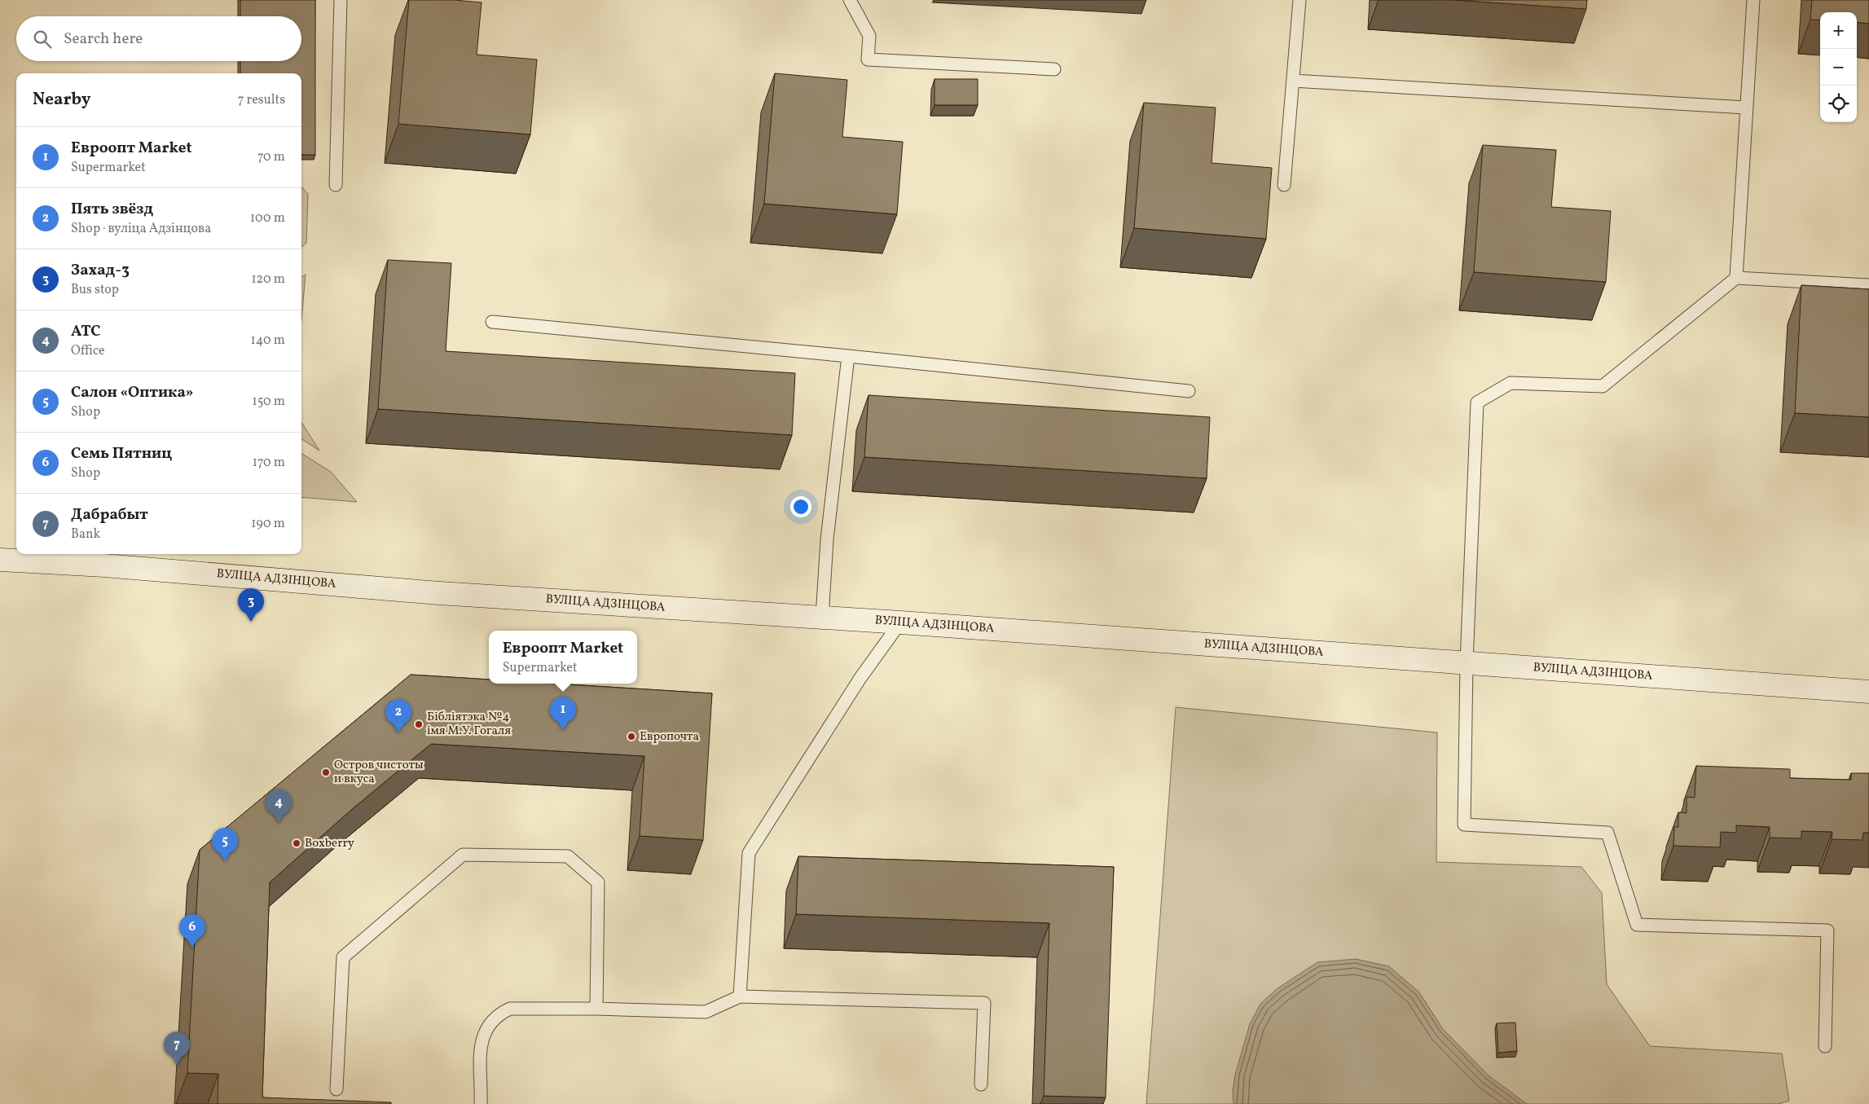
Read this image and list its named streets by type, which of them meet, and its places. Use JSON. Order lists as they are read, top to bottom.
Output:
{
  "streets": {
    "main road": ["ВУЛІЦА АДЗІНЦОВА"]
  },
  "places": [
    "Бібліятэка №4 імя М.У. Гогаля",
    "Европочта",
    "Остров чистоты и вкуса",
    "Boxberry"
  ],
  "page": {
    "map_buttons": ["+", "−"],
    "search": "Search here",
    "heading": ["Nearby", "7 results"],
    "list": [
      {
        "mark": "1",
        "name": "Евроопт Market",
        "note": "Supermarket",
        "value": "70 m"
      },
      {
        "mark": "2",
        "name": "Пять звёзд",
        "note": "Shop · вуліца Адзінцова",
        "value": "100 m"
      },
      {
        "mark": "3",
        "name": "Захад-3",
        "note": "Bus stop",
        "value": "120 m"
      },
      {
        "mark": "4",
        "name": "АТС",
        "note": "Office",
        "value": "140 m"
      },
      {
        "mark": "5",
        "name": "Салон «Оптика»",
        "note": "Shop",
        "value": "150 m"
      },
      {
        "mark": "6",
        "name": "Семь Пятниц",
        "note": "Shop",
        "value": "170 m"
      },
      {
        "mark": "7",
        "name": "Дабрабыт",
        "note": "Bank",
        "value": "190 m"
      }
    ],
    "pins": [
      "3",
      "1",
      "2",
      "4",
      "5",
      "6",
      "7"
    ],
    "popup": ["Евроопт Market", "Supermarket"]
  }
}
